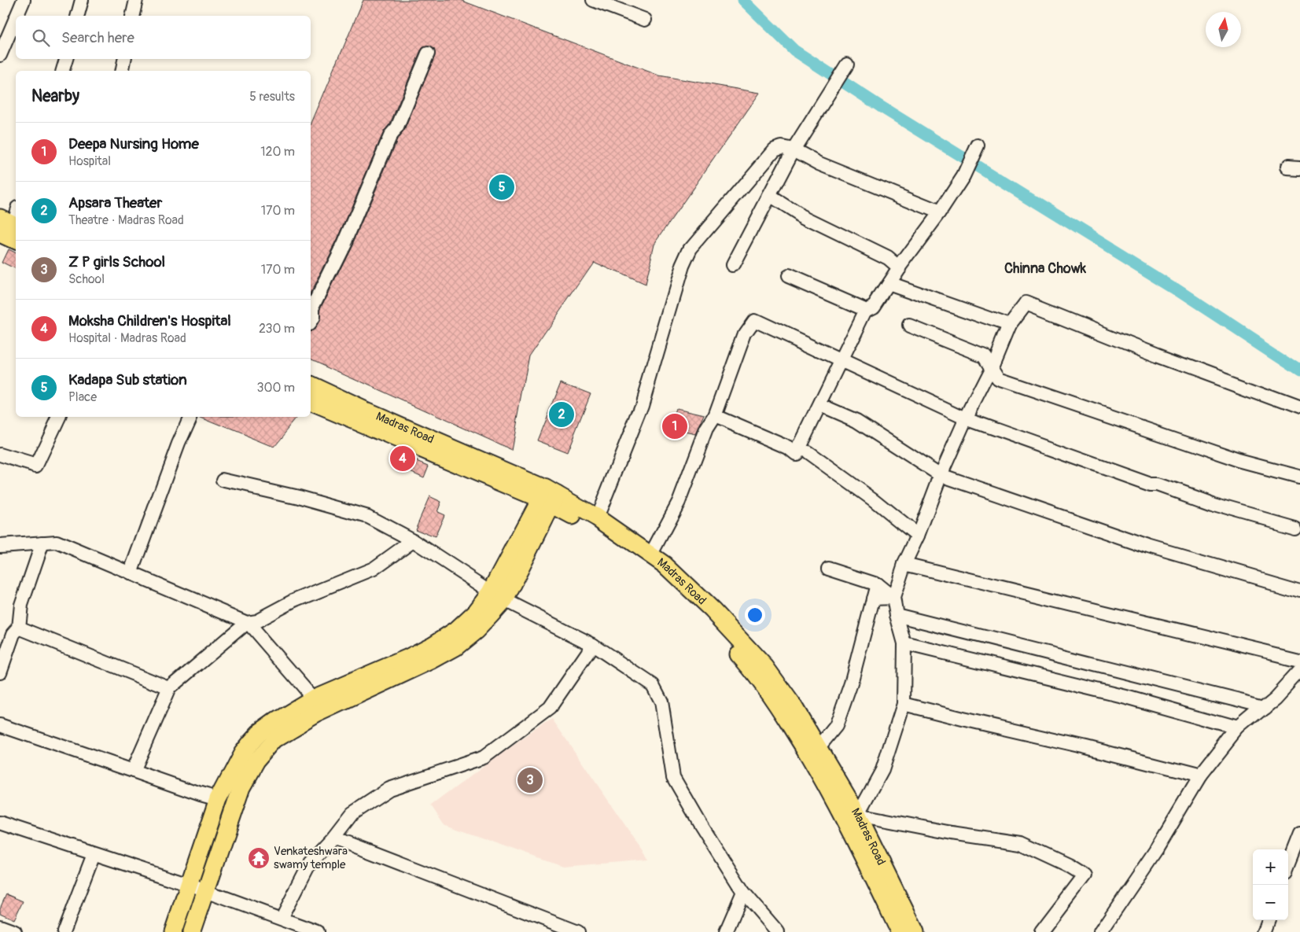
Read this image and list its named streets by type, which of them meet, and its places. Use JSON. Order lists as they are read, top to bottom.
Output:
{
  "streets": {
    "main road": ["Madras Road"]
  },
  "districts": ["Chinna Chowk"],
  "places": {
    "temple": ["Venkateshwara swamy temple"]
  },
  "north": "top",
  "page": {
    "search": "Search here",
    "heading": ["Nearby", "5 results"],
    "list": [
      {
        "mark": "1",
        "name": "Deepa Nursing Home",
        "note": "Hospital",
        "value": "120 m"
      },
      {
        "mark": "2",
        "name": "Apsara Theater",
        "note": "Theatre · Madras Road",
        "value": "170 m"
      },
      {
        "mark": "3",
        "name": "Z P girls School",
        "note": "School",
        "value": "170 m"
      },
      {
        "mark": "4",
        "name": "Moksha Children's Hospital",
        "note": "Hospital · Madras Road",
        "value": "230 m"
      },
      {
        "mark": "5",
        "name": "Kadapa Sub station",
        "note": "Place",
        "value": "300 m"
      }
    ],
    "pins": [
      "5",
      "2",
      "1",
      "4",
      "3"
    ],
    "map_buttons": ["+", "−"]
  }
}
